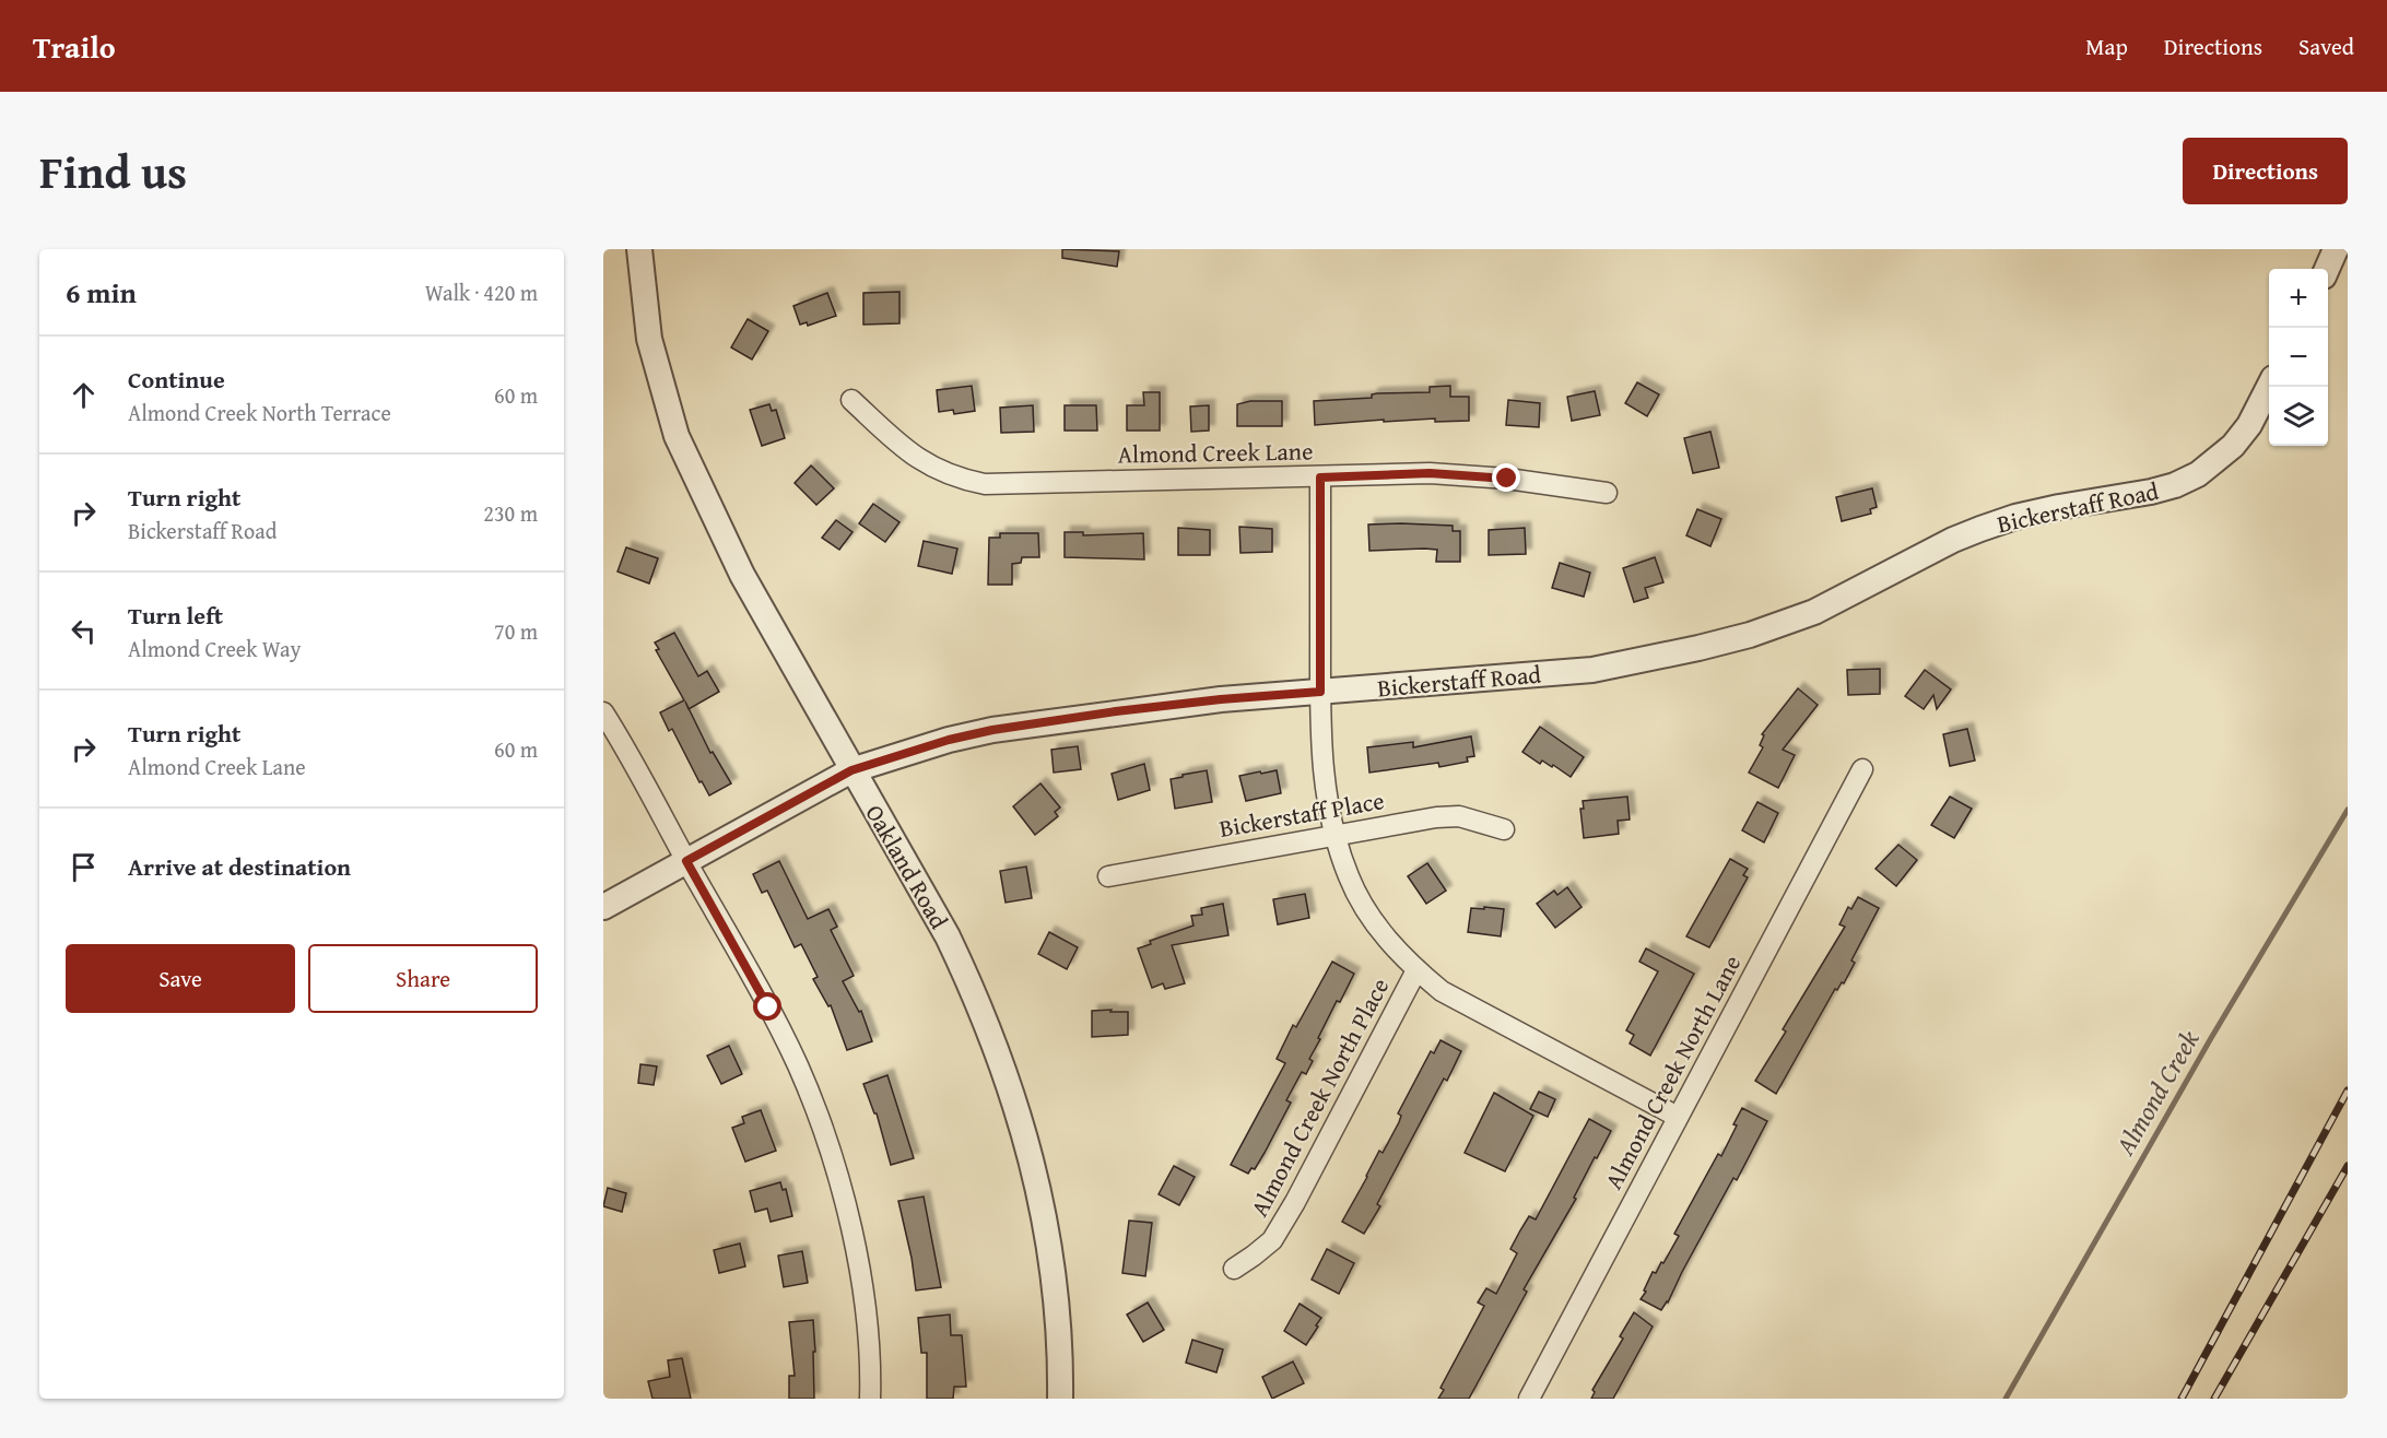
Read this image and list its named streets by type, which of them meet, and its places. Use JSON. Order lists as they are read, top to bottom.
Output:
{
  "streets": {
    "street": [
      "Almond Creek Lane",
      "Bickerstaff Road",
      "Bickerstaff Place",
      "Oakland Road",
      "Almond Creek North Lane",
      "Almond Creek North Place"
    ]
  },
  "crossings": [
    ["Bickerstaff Road", "Oakland Road"]
  ],
  "water": ["Almond Creek"],
  "page": {
    "header": "Trailo",
    "nav": ["Map", "Directions", "Saved"],
    "title": "Find us",
    "buttons": [
      "Directions",
      ["Save", "Share"]
    ],
    "heading": ["6 min", "Walk · 420 m"],
    "map_buttons": ["+", "−"],
    "list": [
      ["Continue", "Almond Creek North Terrace", "60 m"],
      ["Turn right", "Bickerstaff Road", "230 m"],
      ["Turn left", "Almond Creek Way", "70 m"],
      ["Turn right", "Almond Creek Lane", "60 m"],
      "Arrive at destination"
    ]
  }
}
